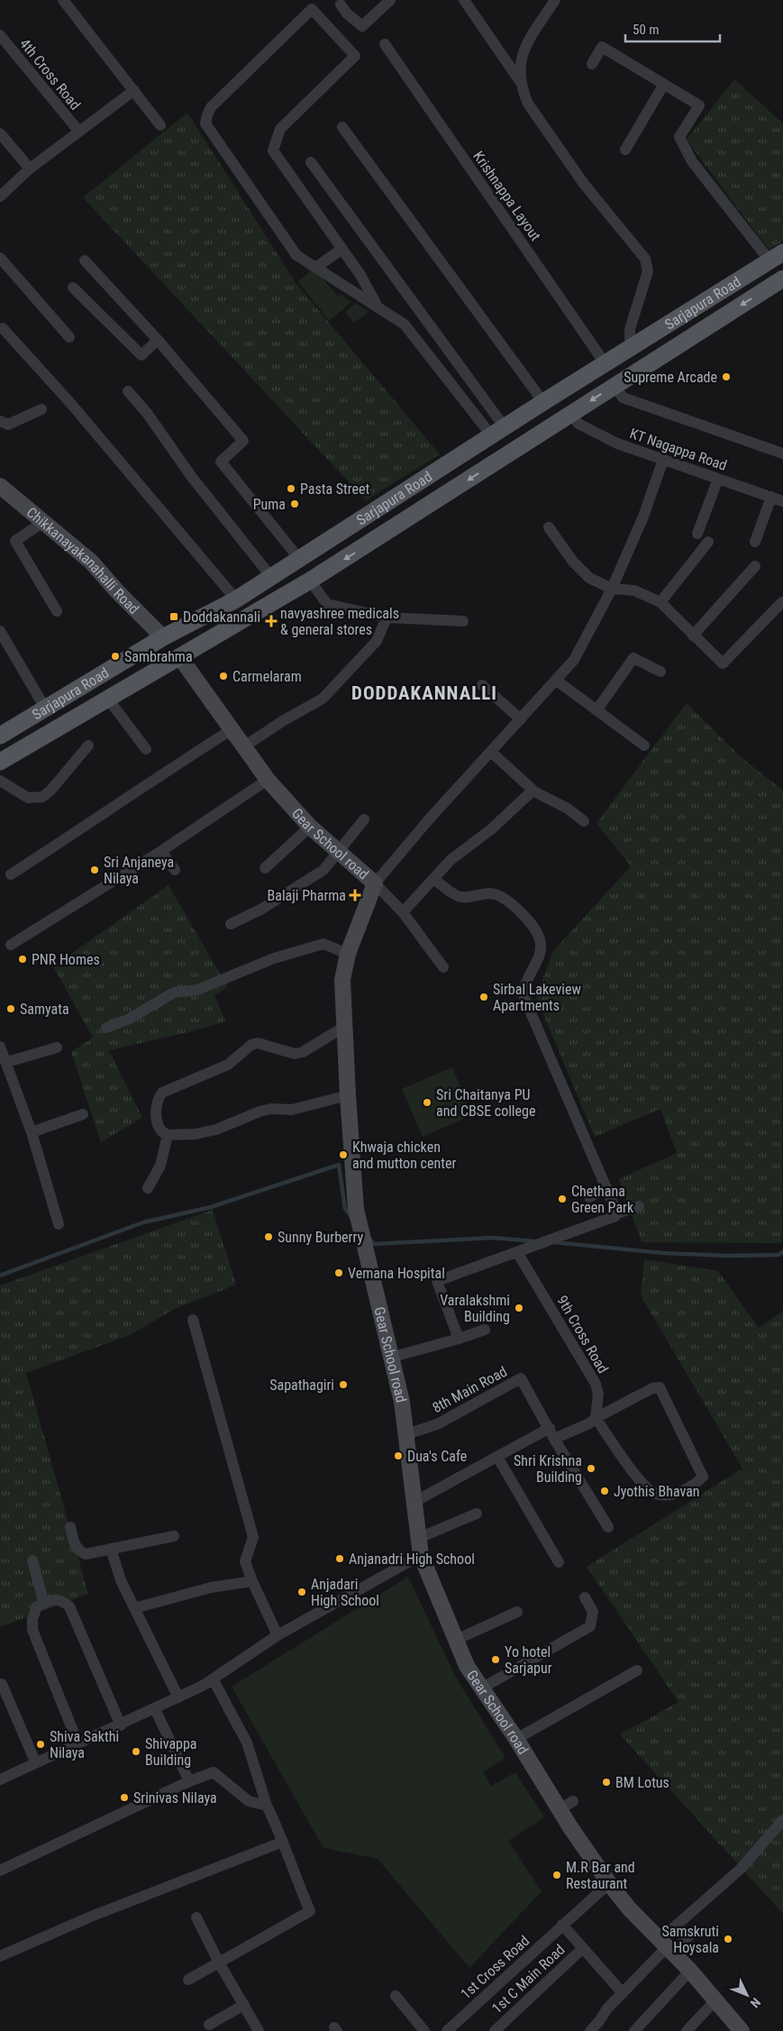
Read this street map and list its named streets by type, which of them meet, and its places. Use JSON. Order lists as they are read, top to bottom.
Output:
{
  "streets": {
    "main road": ["Sarjapura Road", "Chikkanayakanahalli Road", "Gear School road"],
    "street": [
      "4th Cross Road",
      "Krishnappa Layout",
      "KT Nagappa Road",
      "9th Cross Road",
      "8th Main Road",
      "1st Cross Road",
      "1st C Main Road"
    ]
  },
  "crossings": [
    ["Krishnappa Layout", "Sarjapura Road"],
    ["Sarjapura Road", "KT Nagappa Road"],
    ["Sarjapura Road", "Chikkanayakanahalli Road"],
    ["Sarjapura Road", "Gear School road"],
    ["Gear School road", "8th Main Road"],
    ["Gear School road", "1st Cross Road"]
  ],
  "districts": ["DODDAKANNALLI"],
  "places": {
    "other": [
      "Supreme Arcade",
      "Pasta Street",
      "Puma",
      "Sambrahma",
      "Carmelaram",
      "Sri Anjaneya Nilaya",
      "PNR Homes",
      "Sirbal Lakeview Apartments",
      "Samyata",
      "Sri Chaitanya PU and CBSE college",
      "Khwaja chicken and mutton center",
      "Chethana Green Park",
      "Sunny Burberry",
      "Vemana Hospital",
      "Varalakshmi Building",
      "Sapathagiri",
      "Dua's Cafe",
      "Shri Krishna Building",
      "Jyothis Bhavan",
      "Anjanadri High School",
      "Anjadari High School",
      "Yo hotel Sarjapur",
      "Shiva Sakthi Nilaya",
      "Shivappa Building",
      "BM Lotus",
      "Srinivas Nilaya",
      "M.R Bar and Restaurant",
      "Samskruti Hoysala"
    ],
    "transit": ["Doddakannali"],
    "health": ["navyashree medicals & general stores", "Balaji Pharma"]
  },
  "scale_bar": "50 m",
  "north": "bottom right"
}
